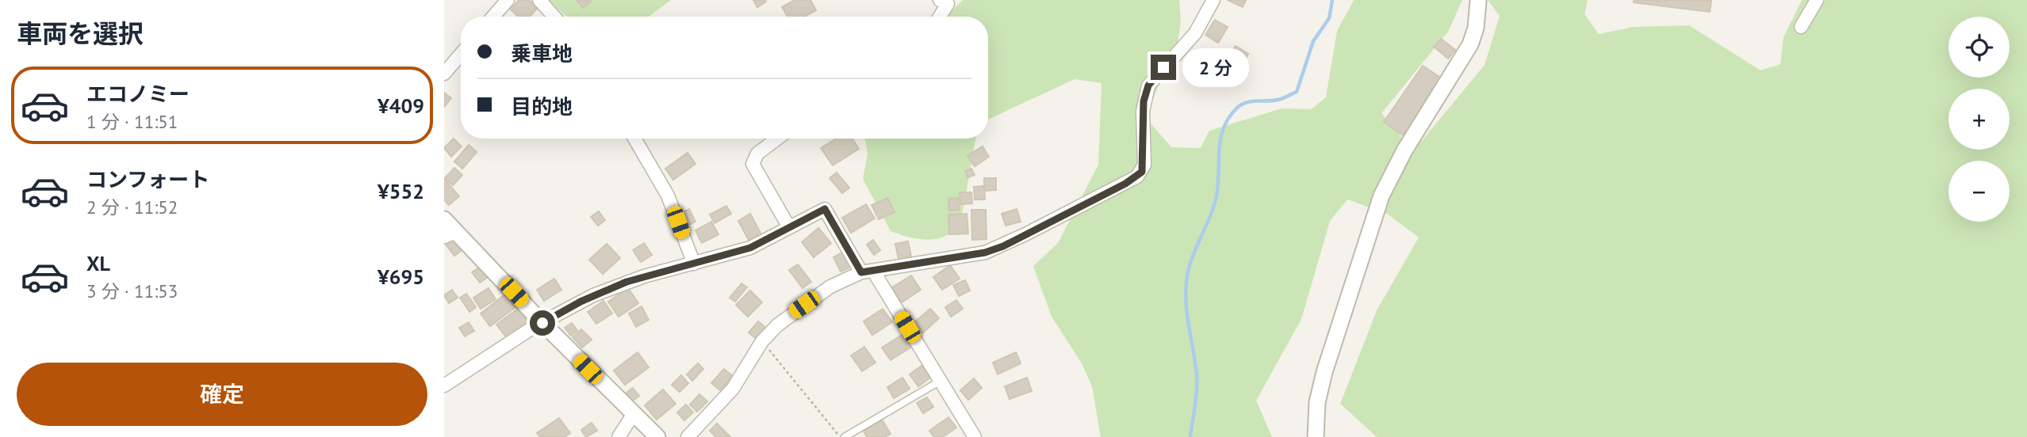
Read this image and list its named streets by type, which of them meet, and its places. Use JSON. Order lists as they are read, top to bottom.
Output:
{
  "page": {
    "heading": "車両を選択",
    "map_buttons": ["+", "−"],
    "banner": ["乗車地", "目的地"],
    "bubble": "2 分",
    "list": [
      {
        "name": "エコノミー",
        "note": "1 分 · 11:51",
        "value": "¥409"
      },
      {
        "name": "コンフォート",
        "note": "2 分 · 11:52",
        "value": "¥552"
      },
      {
        "name": "XL",
        "note": "3 分 · 11:53",
        "value": "¥695"
      }
    ],
    "buttons": "確定"
  }
}
